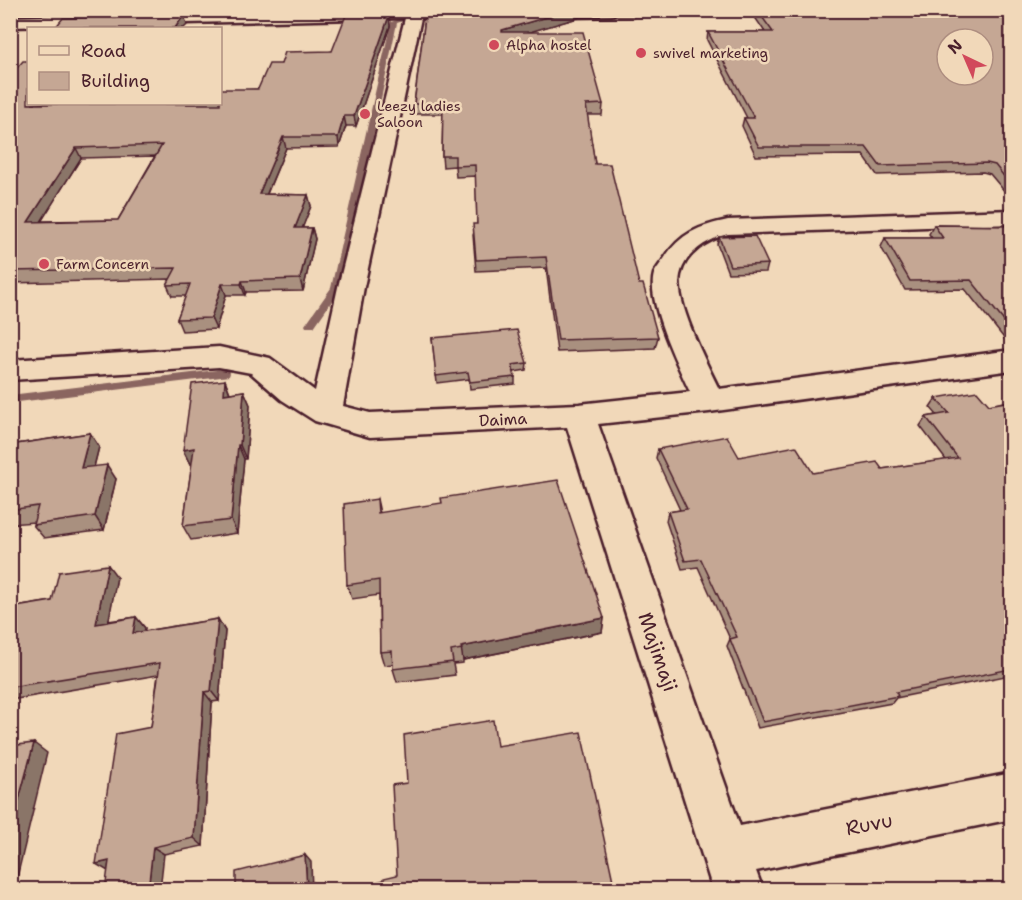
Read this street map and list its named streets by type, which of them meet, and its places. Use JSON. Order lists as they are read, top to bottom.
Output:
{
  "streets": {
    "street": ["Daima", "Majimaji", "Ruvu"]
  },
  "crossings": [
    ["Daima", "Majimaji"],
    ["Majimaji", "Ruvu"]
  ],
  "places": [
    "Alpha hostel",
    "swivel marketing",
    "Leezy ladies Saloon",
    "Farm Concern"
  ],
  "legend": ["Road", "Building"],
  "north": "top left"
}
